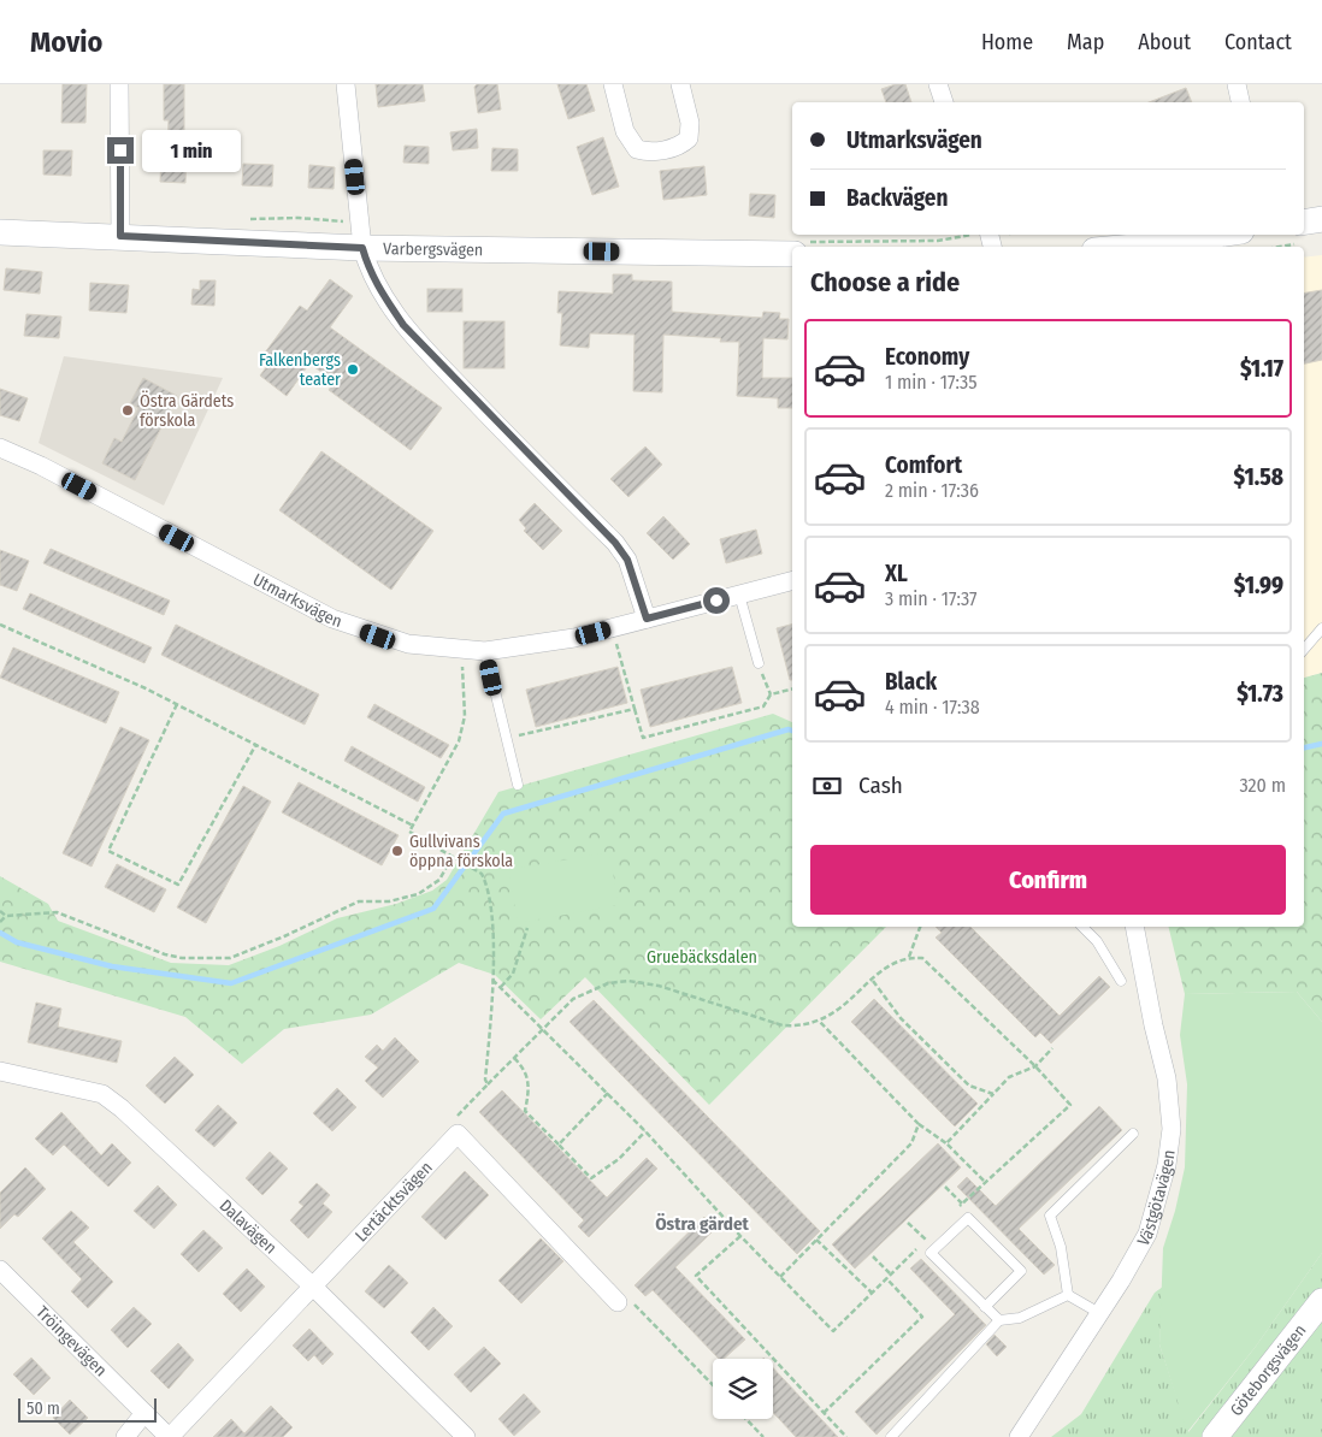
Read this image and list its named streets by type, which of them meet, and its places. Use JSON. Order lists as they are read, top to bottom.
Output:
{
  "streets": {
    "main road": ["Varbergsvägen", "Göteborgsvägen"],
    "street": [
      "Utmarksvägen",
      "Västgötavägen",
      "Lertäcktsvägen",
      "Dalavägen",
      "Tröingevägen"
    ]
  },
  "crossings": [
    ["Lertäcktsvägen", "Dalavägen"],
    ["Lertäcktsvägen", "Tröingevägen"]
  ],
  "districts": ["Östra gärdet"],
  "parks": ["Gruebäcksdalen"],
  "places": ["Falkenbergs teater", "Östra Gärdets förskola", "Gullvivans öppna förskola"],
  "scale_bar": "50 m",
  "page": {
    "header": "Movio",
    "nav": [
      "Home",
      "Map",
      "About",
      "Contact"
    ],
    "banner": ["Utmarksvägen", "Backvägen"],
    "bubble": "1 min",
    "heading": "Choose a ride",
    "list": [
      {
        "name": "Economy",
        "note": "1 min · 17:35",
        "value": "$1.17"
      },
      {
        "name": "Comfort",
        "note": "2 min · 17:36",
        "value": "$1.58"
      },
      {
        "name": "XL",
        "note": "3 min · 17:37",
        "value": "$1.99"
      },
      {
        "name": "Black",
        "note": "4 min · 17:38",
        "value": "$1.73"
      }
    ],
    "pay": ["Cash", "320 m"],
    "buttons": "Confirm",
    "scale": "50 m"
  }
}
